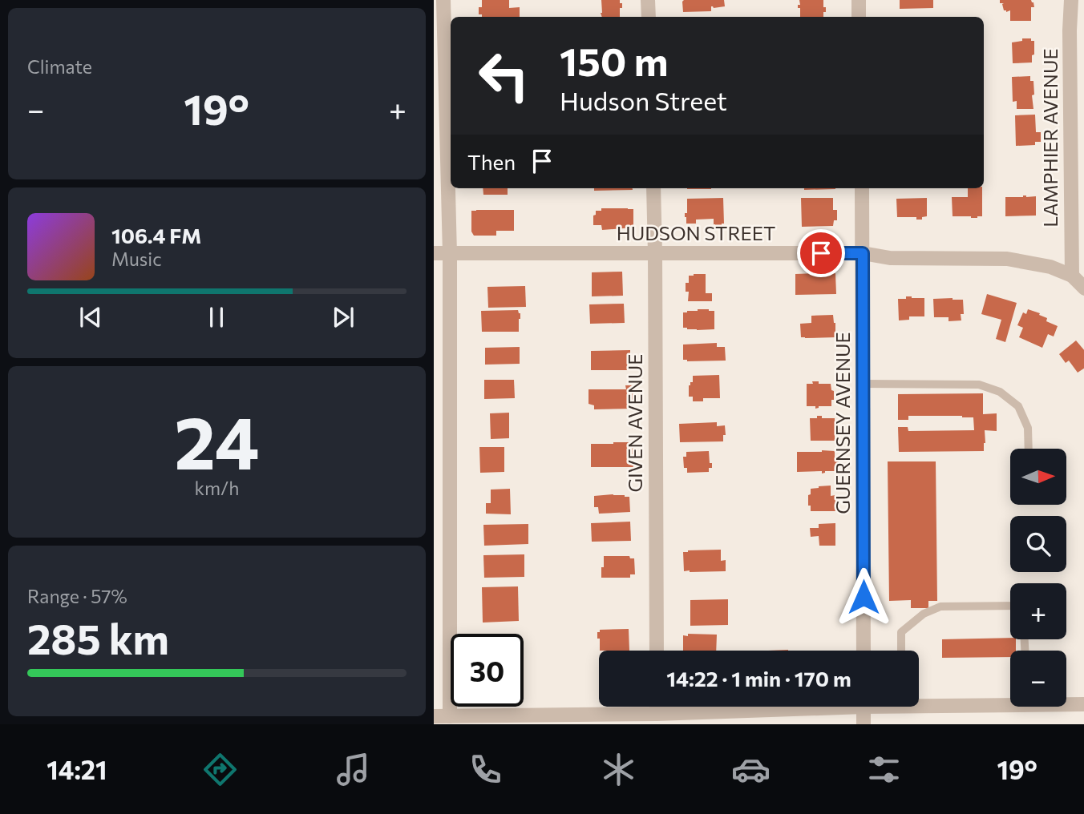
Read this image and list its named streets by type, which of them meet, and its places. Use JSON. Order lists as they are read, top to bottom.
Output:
{
  "streets": {
    "street": [
      "LAMPHIER AVENUE",
      "HUDSON STREET",
      "GIVEN AVENUE",
      "GUERNSEY AVENUE"
    ]
  },
  "crossings": [
    ["LAMPHIER AVENUE", "HUDSON STREET"],
    ["HUDSON STREET", "GIVEN AVENUE"],
    ["HUDSON STREET", "GUERNSEY AVENUE"]
  ],
  "north": "right",
  "page": {
    "tile": [
      "Climate",
      ["24", "km/h"],
      ["Range · 57%", "285 km"]
    ],
    "turn": ["150 m", "Hudson Street"],
    "heat": ["−", "19°", "+"],
    "then": "Then",
    "song": ["106.4 FM", "Music"],
    "map_buttons": ["+", "−"],
    "limit": "30",
    "trip": "14:22 · 1 min · 170 m",
    "tabs": ["14:21", "19°"]
  }
}
